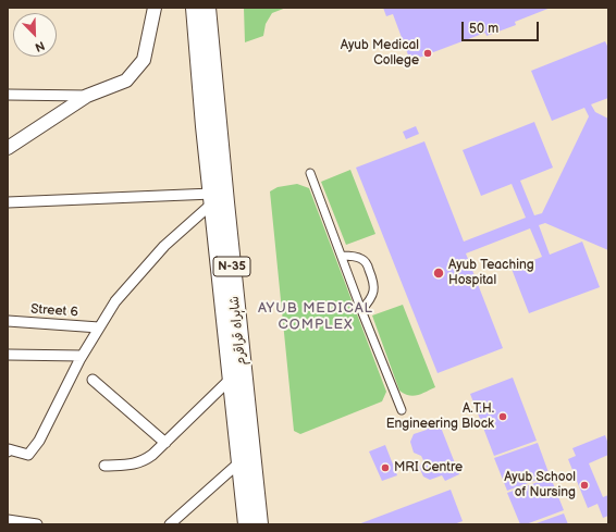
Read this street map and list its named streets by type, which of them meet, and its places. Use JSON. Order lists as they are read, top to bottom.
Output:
{
  "streets": {
    "highway": ["N-35", "شاہراہ قراقرم"],
    "street": ["Street 6"]
  },
  "districts": ["AYUB MEDICAL COMPLEX"],
  "places": [
    "Ayub Medical College",
    "Ayub Teaching Hospital",
    "A.T.H. Engineering Block",
    "MRI Centre",
    "Ayub School of Nursing"
  ],
  "scale_bar": "50 m",
  "north": "bottom right"
}
